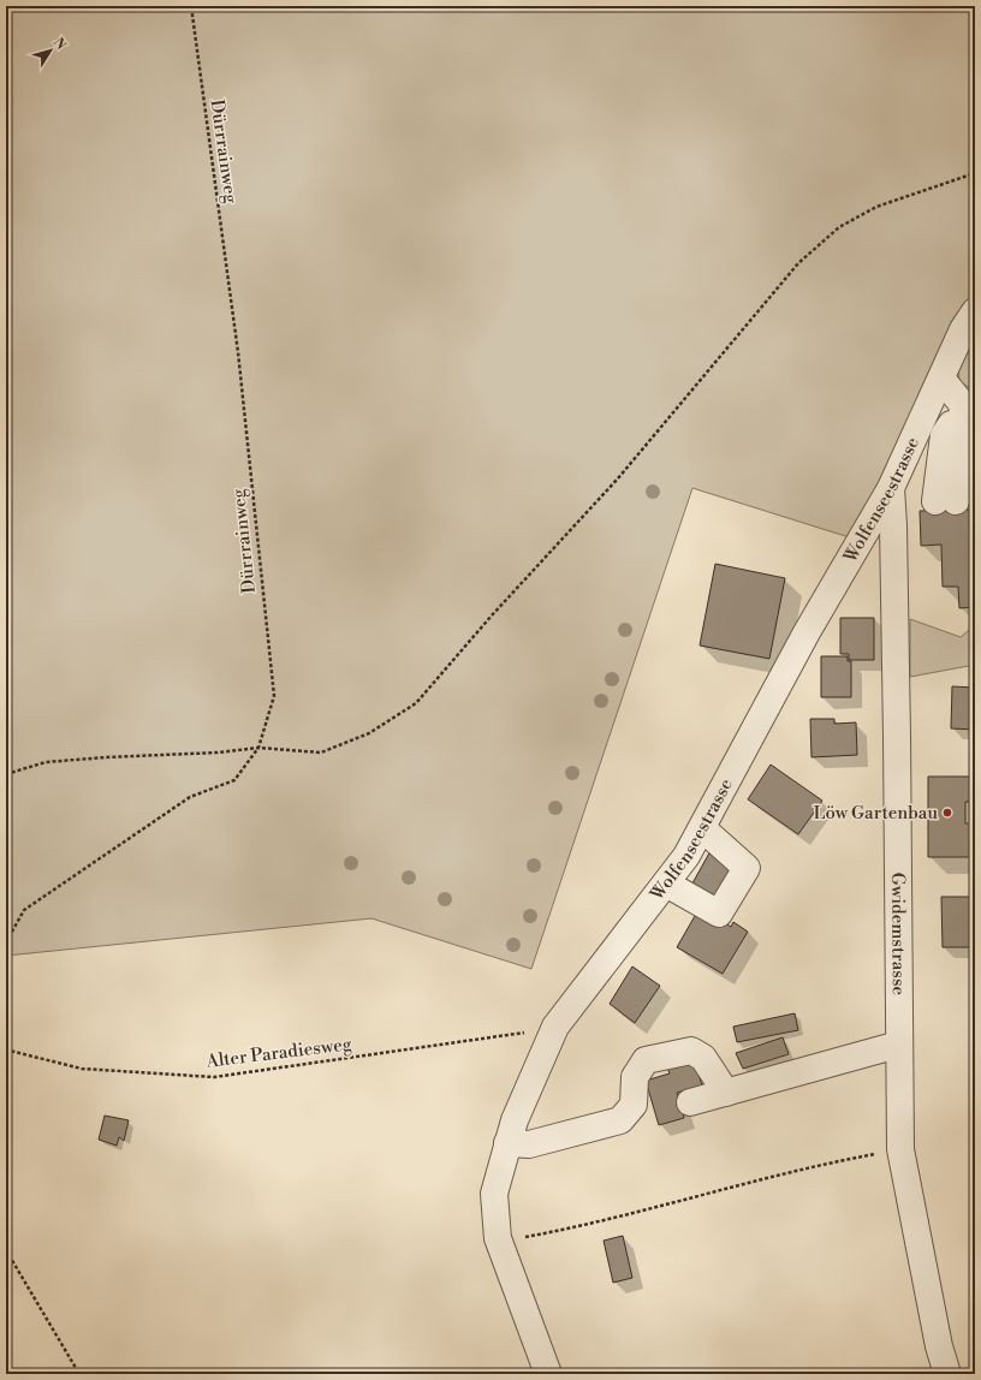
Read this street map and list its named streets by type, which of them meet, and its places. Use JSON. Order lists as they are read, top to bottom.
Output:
{
  "streets": {
    "street": ["Wolfenseestrasse", "Gwidemstrasse"],
    "path": ["Dürrrainweg", "Alter Paradiesweg"]
  },
  "crossings": [
    ["Wolfenseestrasse", "Gwidemstrasse"],
    ["Wolfenseestrasse", "Alter Paradiesweg"]
  ],
  "places": ["Löw Gartenbau"],
  "north": "top right"
}
